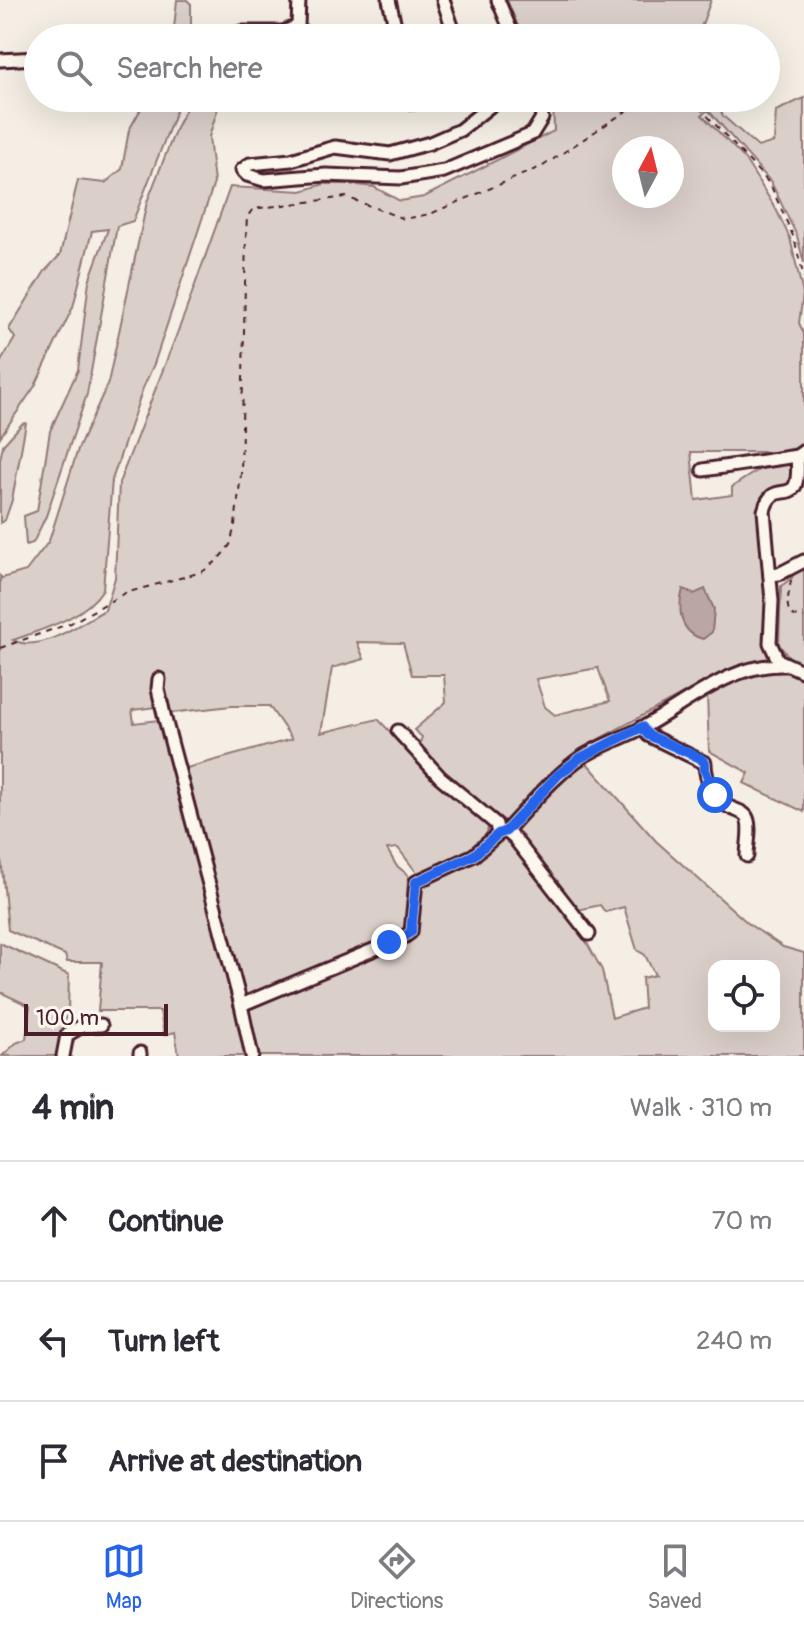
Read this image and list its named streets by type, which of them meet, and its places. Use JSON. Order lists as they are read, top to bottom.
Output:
{
  "scale_bar": "100 m",
  "north": "top",
  "page": {
    "search": "Search here",
    "scale": "100 m",
    "heading": ["4 min", "Walk · 310 m"],
    "list": [
      ["Continue", "70 m"],
      ["Turn left", "240 m"],
      "Arrive at destination"
    ],
    "nav": ["Map", "Directions", "Saved"]
  }
}
